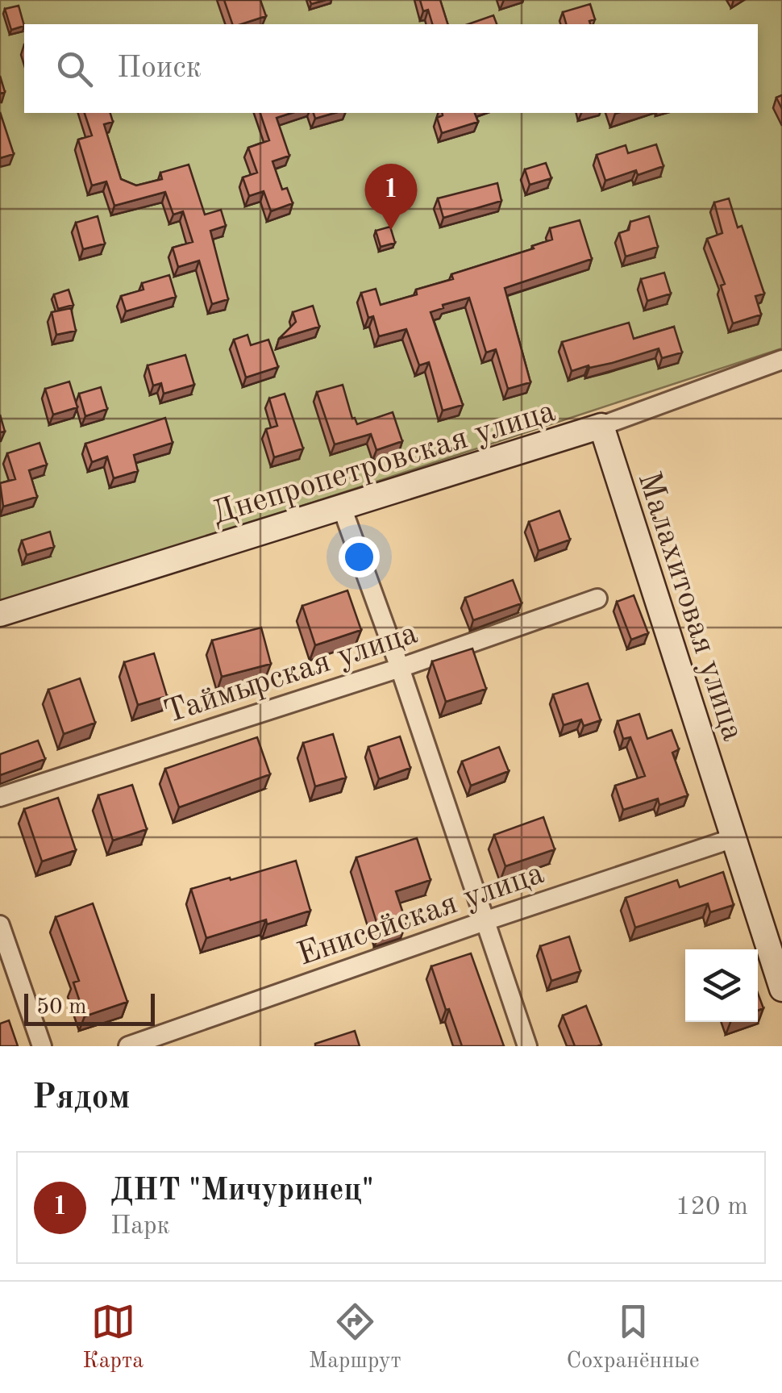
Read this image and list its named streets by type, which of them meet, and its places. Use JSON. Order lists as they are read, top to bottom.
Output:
{
  "streets": {
    "street": [
      "Днепропетровская улица",
      "Малахитовая улица",
      "Таймырская улица",
      "Енисейская улица"
    ]
  },
  "crossings": [
    ["Днепропетровская улица", "Малахитовая улица"],
    ["Малахитовая улица", "Енисейская улица"]
  ],
  "scale_bar": "50 m",
  "page": {
    "search": "Поиск",
    "pins": "1",
    "scale": "50 m",
    "heading": "Рядом",
    "list": [
      {
        "mark": "1",
        "name": "ДНТ \"Мичуринец\"",
        "note": "Парк",
        "value": "120 m"
      }
    ],
    "nav": ["Карта", "Маршрут", "Сохранённые"]
  }
}
